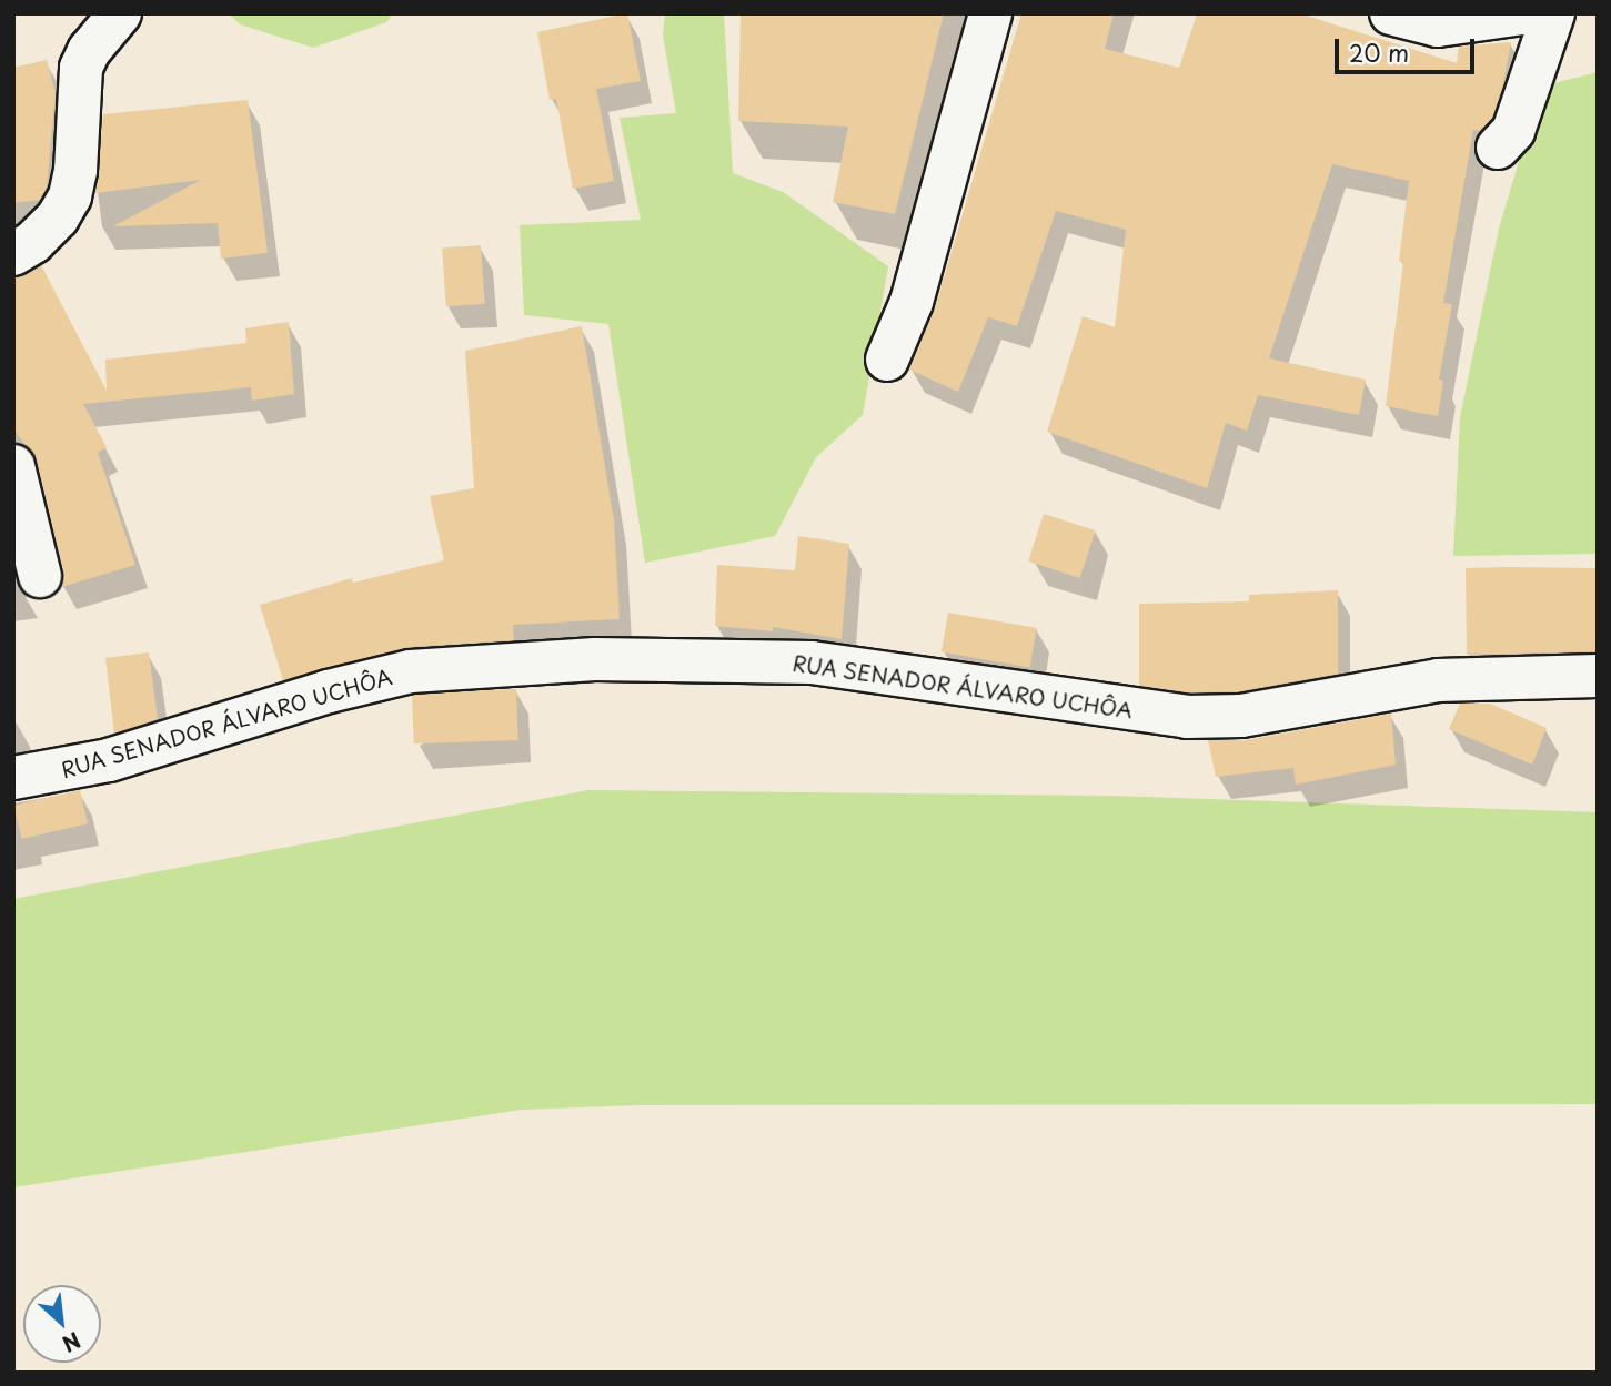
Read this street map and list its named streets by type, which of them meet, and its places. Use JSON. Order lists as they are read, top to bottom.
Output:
{
  "streets": {
    "street": ["RUA SENADOR ÁLVARO UCHÔA"]
  },
  "scale_bar": "20 m",
  "north": "bottom right"
}
